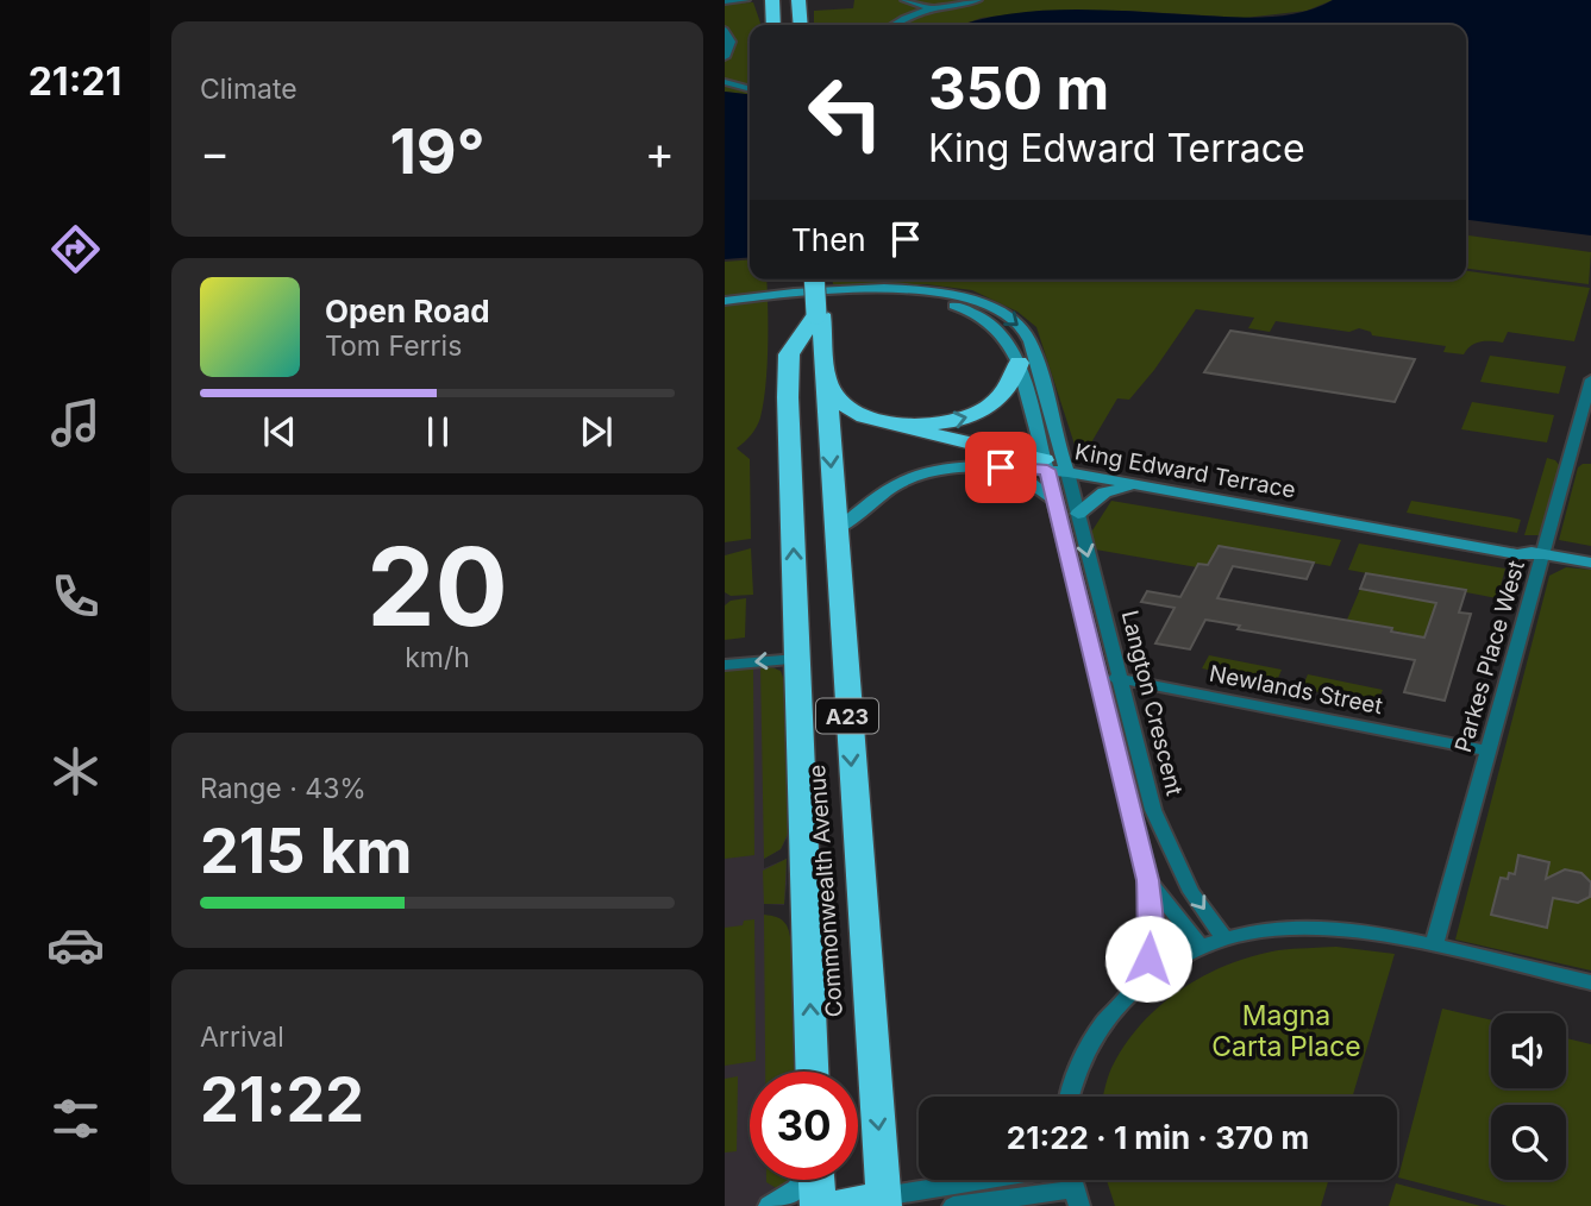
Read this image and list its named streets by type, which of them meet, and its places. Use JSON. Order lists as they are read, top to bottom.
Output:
{
  "streets": {
    "highway": ["A23", "Commonwealth Avenue"],
    "main road": ["King Edward Terrace"],
    "street": ["Parkes Place West", "Newlands Street", "Langton Crescent"]
  },
  "crossings": [
    ["King Edward Terrace", "Parkes Place West"],
    ["King Edward Terrace", "Langton Crescent"],
    ["King Edward Terrace", "Commonwealth Avenue"],
    ["Parkes Place West", "Newlands Street"],
    ["Newlands Street", "Langton Crescent"]
  ],
  "parks": ["Magna Carta Place"],
  "page": {
    "tabs": "21:21",
    "tile": [
      "Climate",
      ["20", "km/h"],
      ["Range · 43%", "215 km"],
      ["Arrival", "21:22"]
    ],
    "turn": ["350 m", "King Edward Terrace"],
    "heat": ["−", "19°", "+"],
    "then": "Then",
    "song": ["Open Road", "Tom Ferris"],
    "limit": "30",
    "trip": "21:22 · 1 min · 370 m"
  }
}
